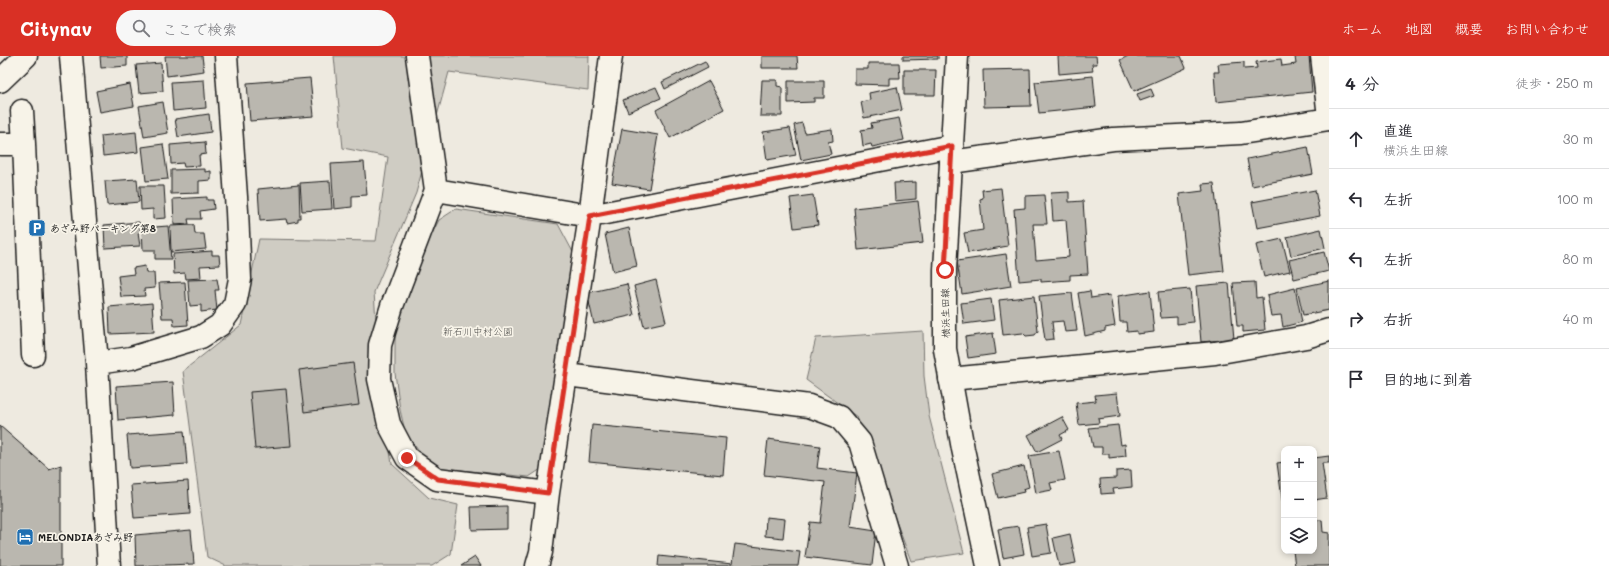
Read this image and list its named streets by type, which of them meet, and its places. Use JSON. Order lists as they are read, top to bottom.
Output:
{
  "streets": {
    "street": ["横浜生田線"]
  },
  "parks": ["新石川中村公園"],
  "places": {
    "parking": ["あざみ野パーキング第8"],
    "hotel": ["MELONDIAあざみ野"]
  },
  "page": {
    "header": "Citynav",
    "search": "ここで検索",
    "nav": [
      "ホーム",
      "地図",
      "概要",
      "お問い合わせ"
    ],
    "heading": ["4 分", "徒歩 · 250 m"],
    "list": [
      ["直進", "横浜生田線", "30 m"],
      ["左折", "100 m"],
      ["左折", "80 m"],
      ["右折", "40 m"],
      "目的地に到着"
    ],
    "map_buttons": ["+", "−"]
  }
}
